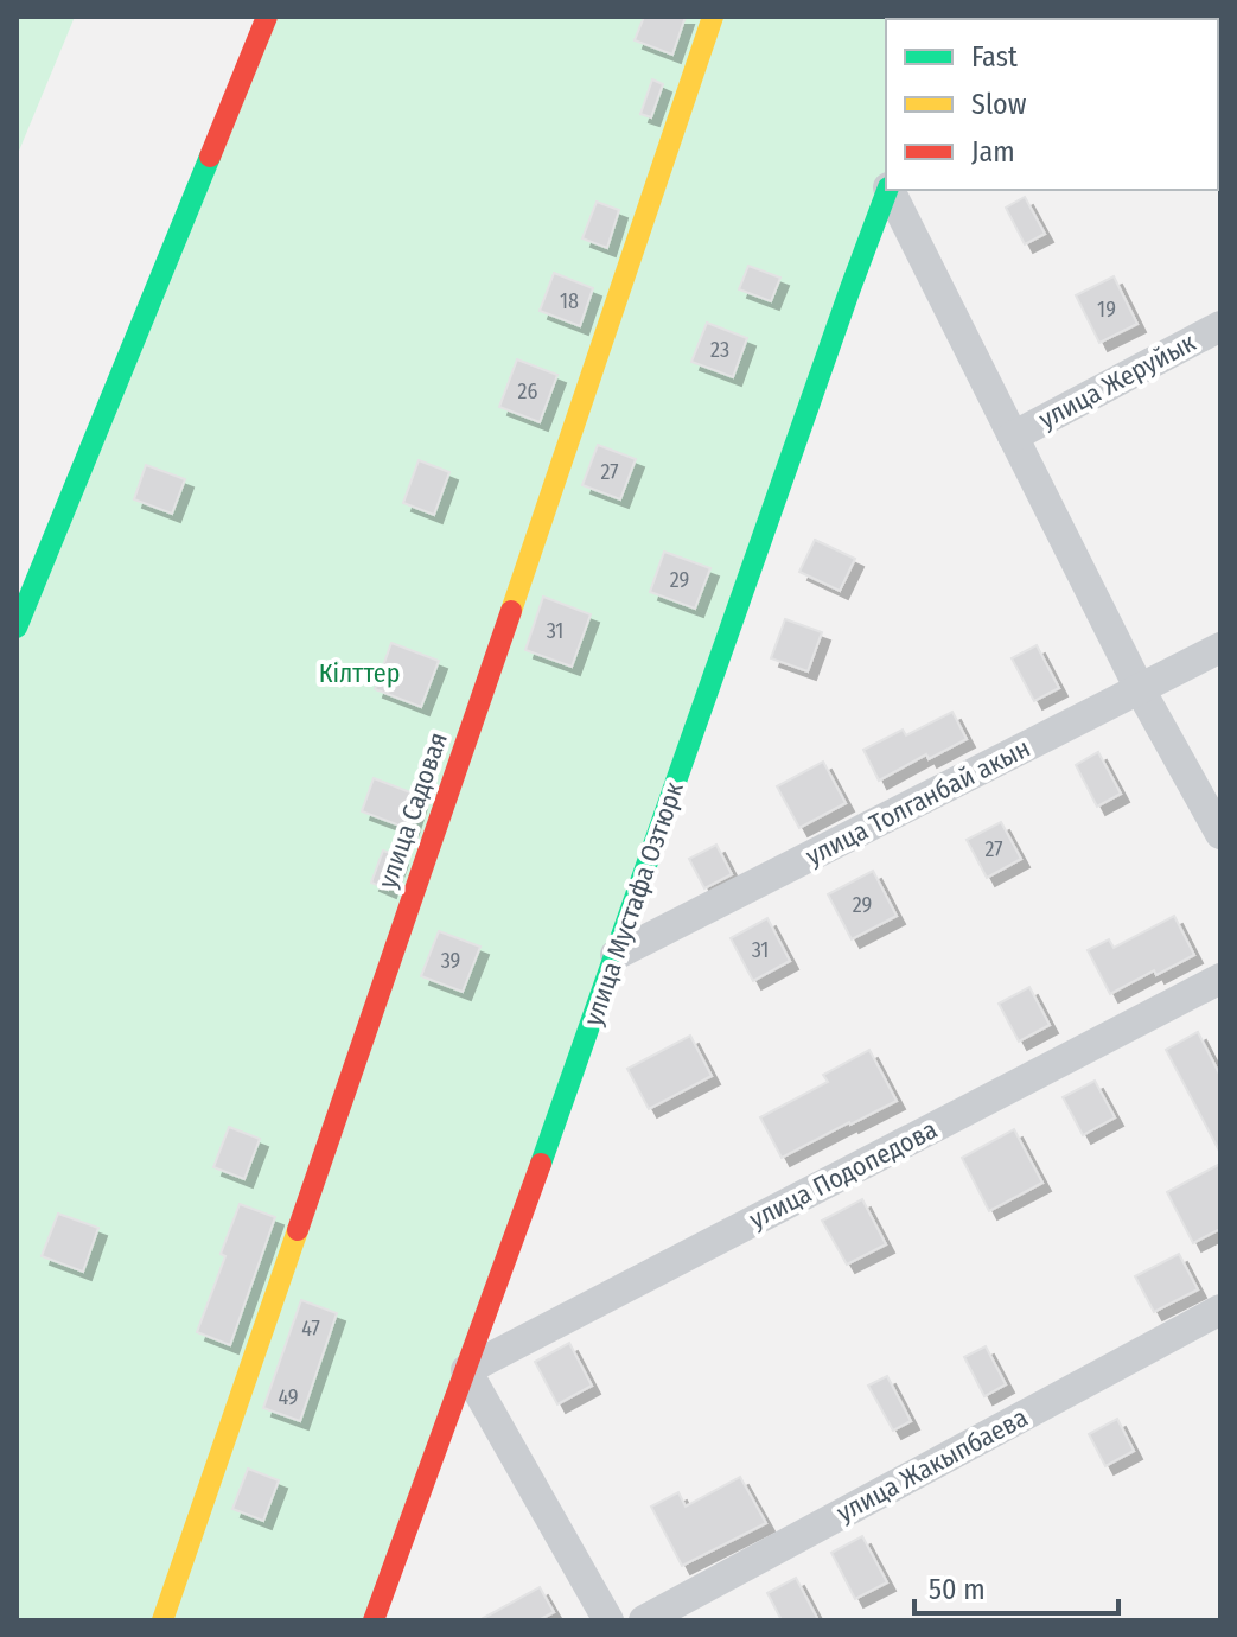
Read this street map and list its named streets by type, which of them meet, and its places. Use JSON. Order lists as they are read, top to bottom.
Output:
{
  "streets": {
    "street": [
      "улица Жеруйык",
      "улица Толганбай акын",
      "улица Садовая",
      "улица Мустафа Озтюрк",
      "улица Подопедова",
      "улица Жакыпбаева"
    ]
  },
  "crossings": [
    ["улица Толганбай акын", "улица Мустафа Озтюрк"],
    ["улица Мустафа Озтюрк", "улица Подопедова"]
  ],
  "parks": ["Кілттер"],
  "house_numbers": [
    "18",
    "19",
    "23",
    "26",
    "27",
    "29",
    "31",
    "27",
    "29",
    "31",
    "39",
    "47",
    "49"
  ],
  "legend": ["Fast", "Slow", "Jam"],
  "scale_bar": "50 m"
}
